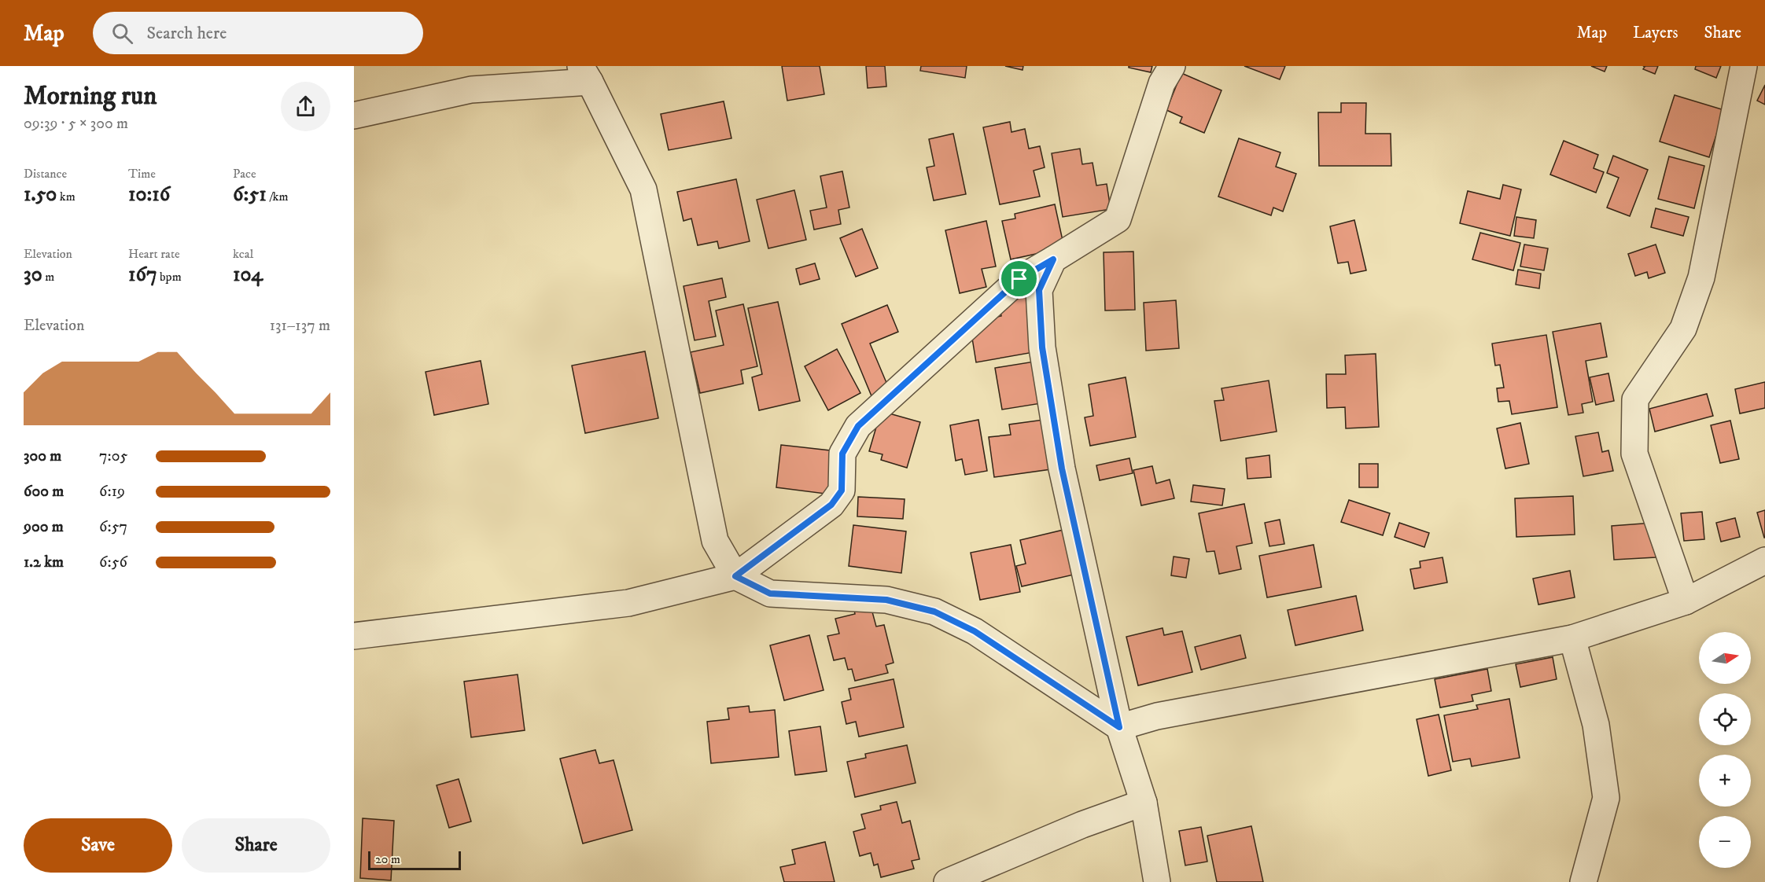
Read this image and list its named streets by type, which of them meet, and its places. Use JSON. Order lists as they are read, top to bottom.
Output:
{
  "scale_bar": "20 m",
  "north": "right",
  "page": {
    "header": "Map",
    "search": "Search here",
    "nav": ["Map", "Layers", "Share"],
    "heading": ["Morning run", "09:39 · 5 × 300 m"],
    "stats": [
      ["Distance", "1.50 km"],
      ["Time", "10:16"],
      ["Pace", "6:51 /km"],
      ["Elevation", "30 m"],
      ["Heart rate", "167 bpm"],
      ["kcal", "104"]
    ],
    "chart": ["Elevation", "131–137 m"],
    "list": [
      {
        "name": "300 m",
        "note": "7:05"
      },
      {
        "name": "600 m",
        "note": "6:19"
      },
      {
        "name": "900 m",
        "note": "6:57"
      },
      {
        "name": "1.2 km",
        "note": "6:56"
      }
    ],
    "map_buttons": ["+", "−"],
    "buttons": ["Save", "Share"],
    "scale": "20 m"
  }
}
